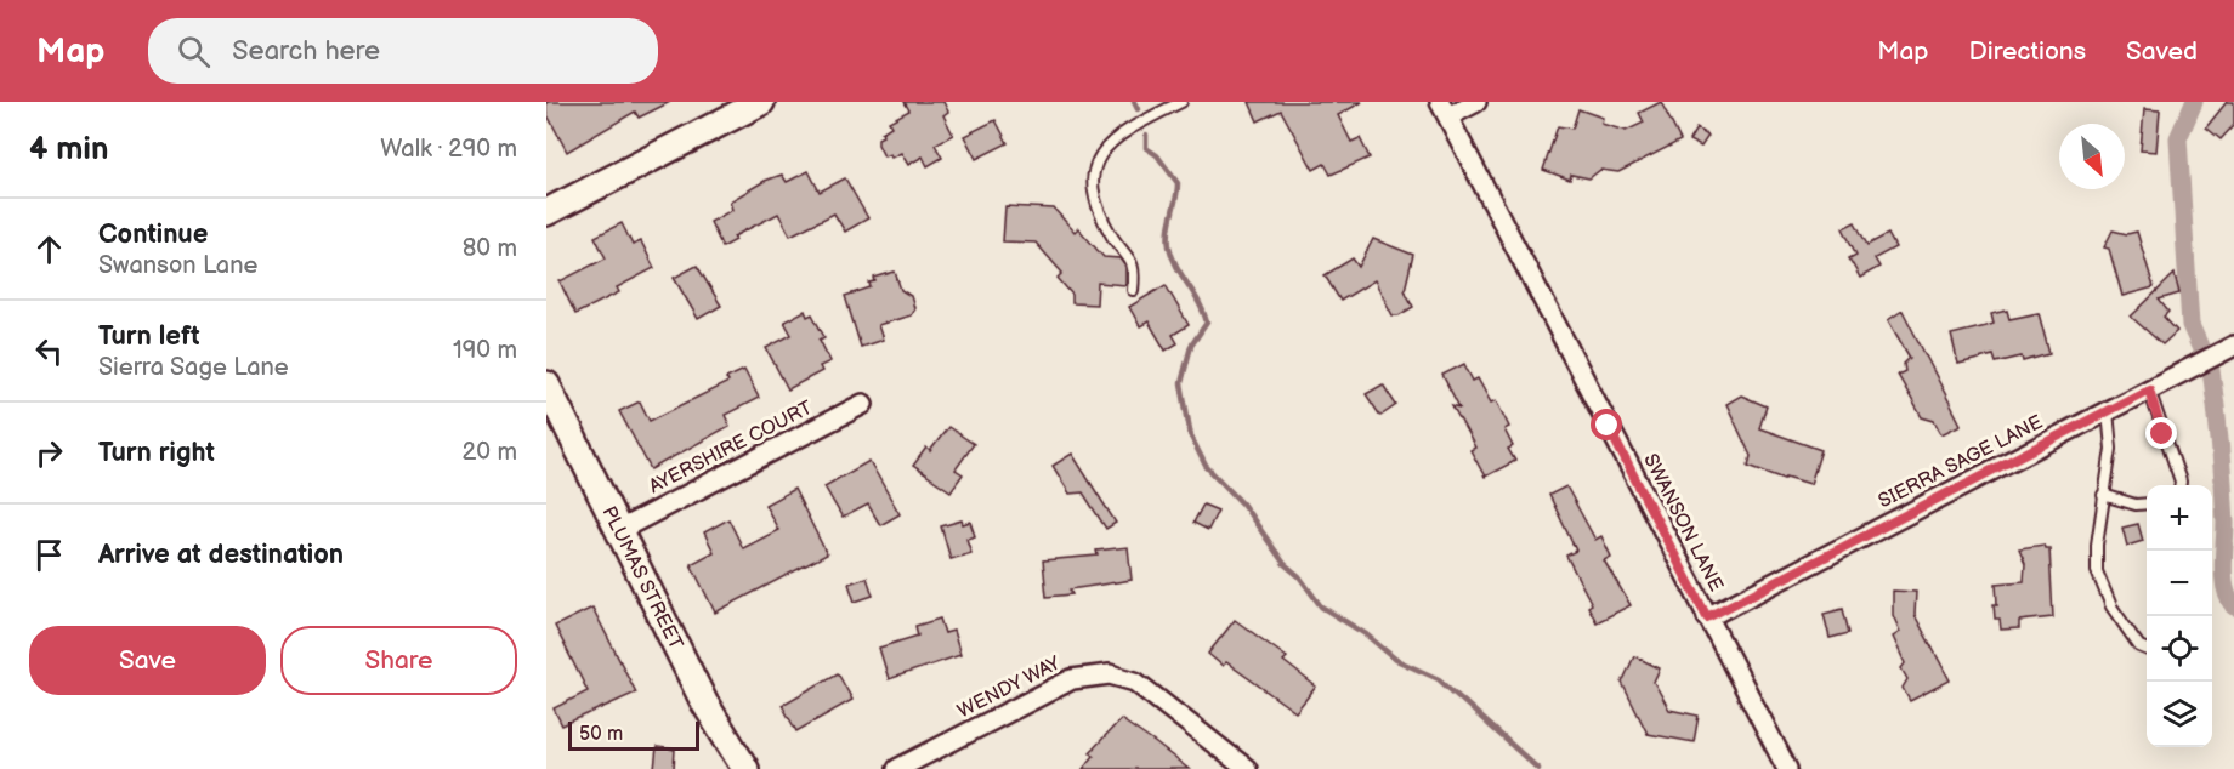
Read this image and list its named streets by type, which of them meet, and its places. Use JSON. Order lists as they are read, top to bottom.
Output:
{
  "streets": {
    "street": [
      "AYERSHIRE COURT",
      "SIERRA SAGE LANE",
      "SWANSON LANE",
      "PLUMAS STREET",
      "WENDY WAY"
    ]
  },
  "crossings": [
    ["AYERSHIRE COURT", "PLUMAS STREET"],
    ["SIERRA SAGE LANE", "SWANSON LANE"]
  ],
  "scale_bar": "50 m",
  "north": "bottom right",
  "page": {
    "header": "Map",
    "search": "Search here",
    "nav": ["Map", "Directions", "Saved"],
    "heading": ["4 min", "Walk · 290 m"],
    "list": [
      ["Continue", "Swanson Lane", "80 m"],
      ["Turn left", "Sierra Sage Lane", "190 m"],
      ["Turn right", "20 m"],
      "Arrive at destination"
    ],
    "map_buttons": ["+", "−"],
    "buttons": ["Save", "Share"],
    "scale": "50 m"
  }
}
